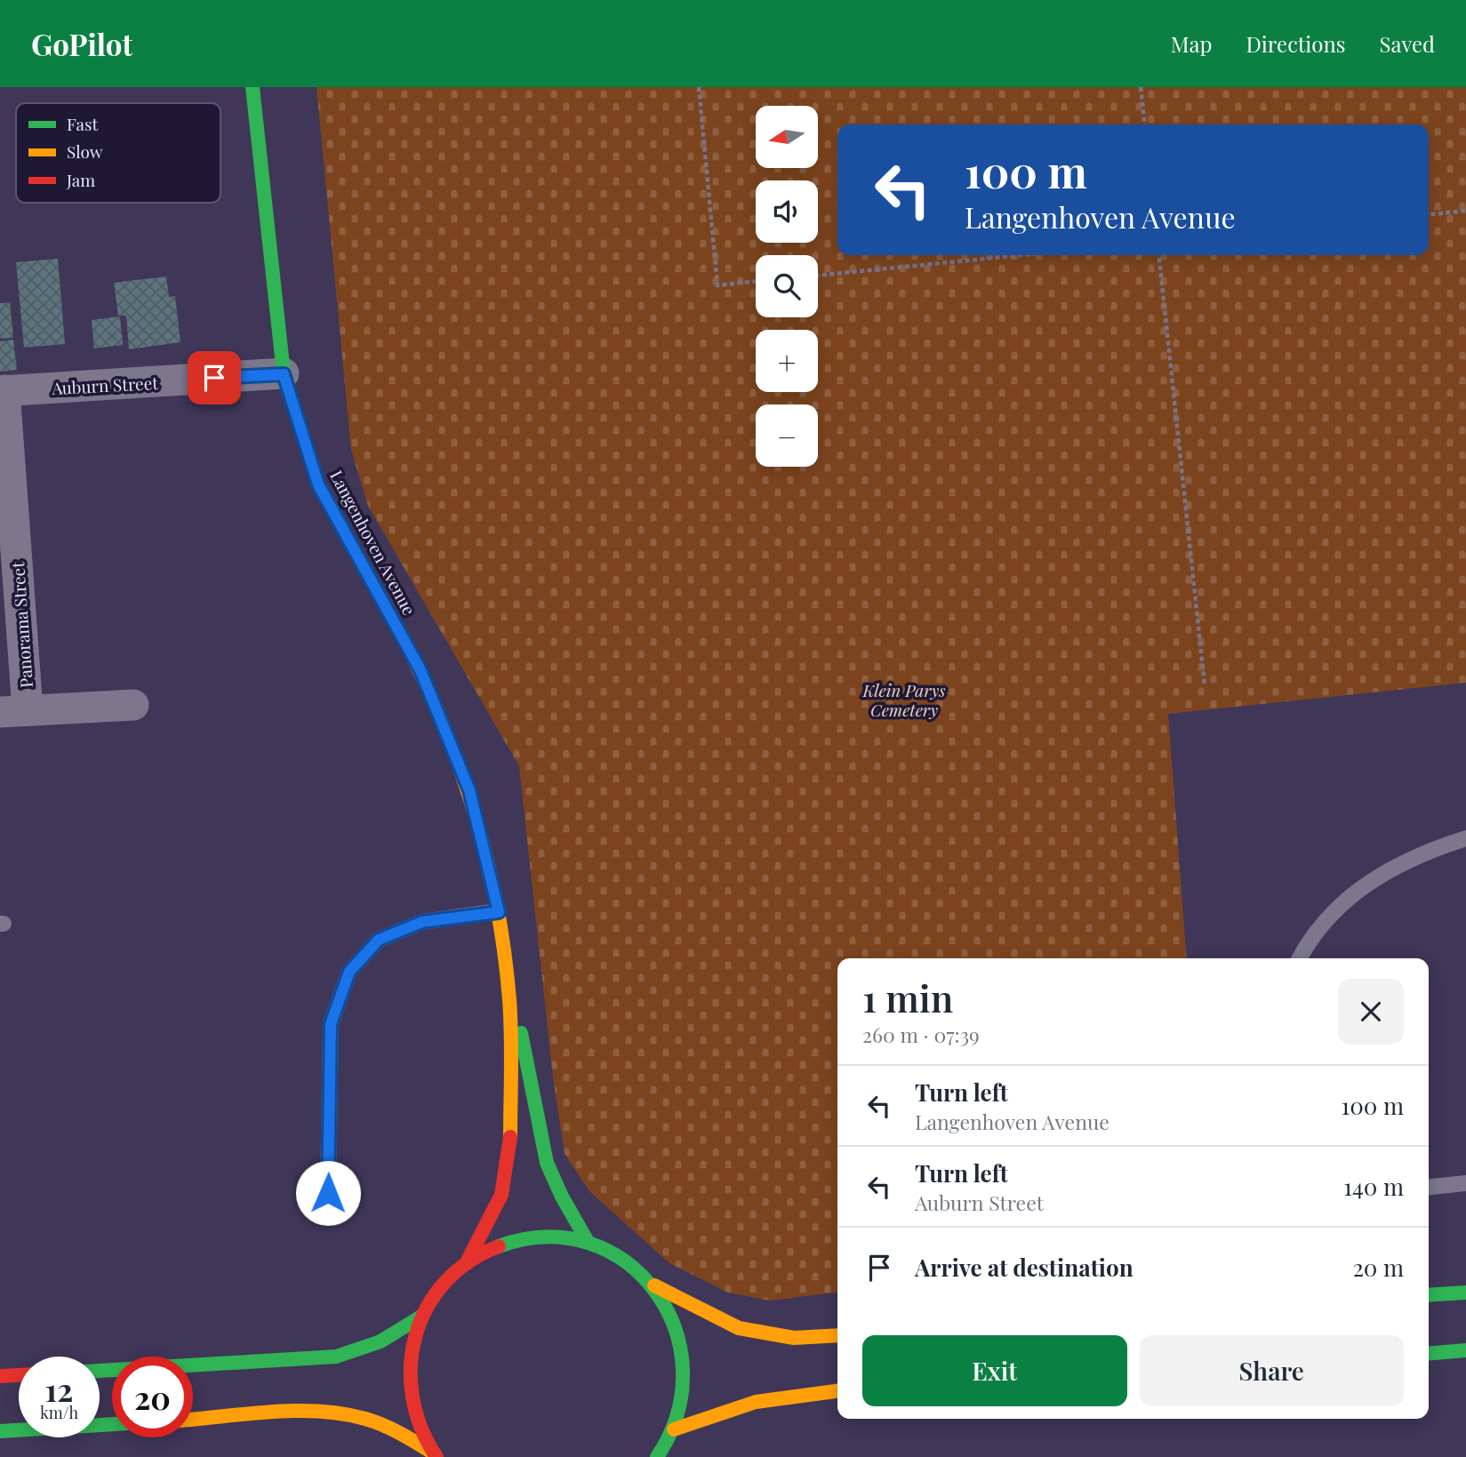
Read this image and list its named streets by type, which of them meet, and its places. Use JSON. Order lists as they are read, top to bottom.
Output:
{
  "streets": {
    "main road": ["Langenhoven Avenue"],
    "street": ["Auburn Street", "Panorama Street"]
  },
  "crossings": [
    ["Auburn Street", "Langenhoven Avenue"],
    ["Auburn Street", "Panorama Street"]
  ],
  "parks": ["Klein Parys Cemetery"],
  "legend": ["Fast", "Slow", "Jam"],
  "north": "left",
  "page": {
    "header": "GoPilot",
    "nav": ["Map", "Directions", "Saved"],
    "map_buttons": ["+", "−"],
    "turn": ["100 m", "Langenhoven Avenue"],
    "heading": ["1 min", "260 m · 07:39"],
    "list": [
      {
        "name": "Turn left",
        "note": "Langenhoven Avenue",
        "value": "100 m"
      },
      {
        "name": "Turn left",
        "note": "Auburn Street",
        "value": "140 m"
      },
      {
        "name": "Arrive at destination",
        "value": "20 m"
      }
    ],
    "buttons": ["Exit", "Share"],
    "speed": "12 km/h",
    "limit": "20"
  }
}
